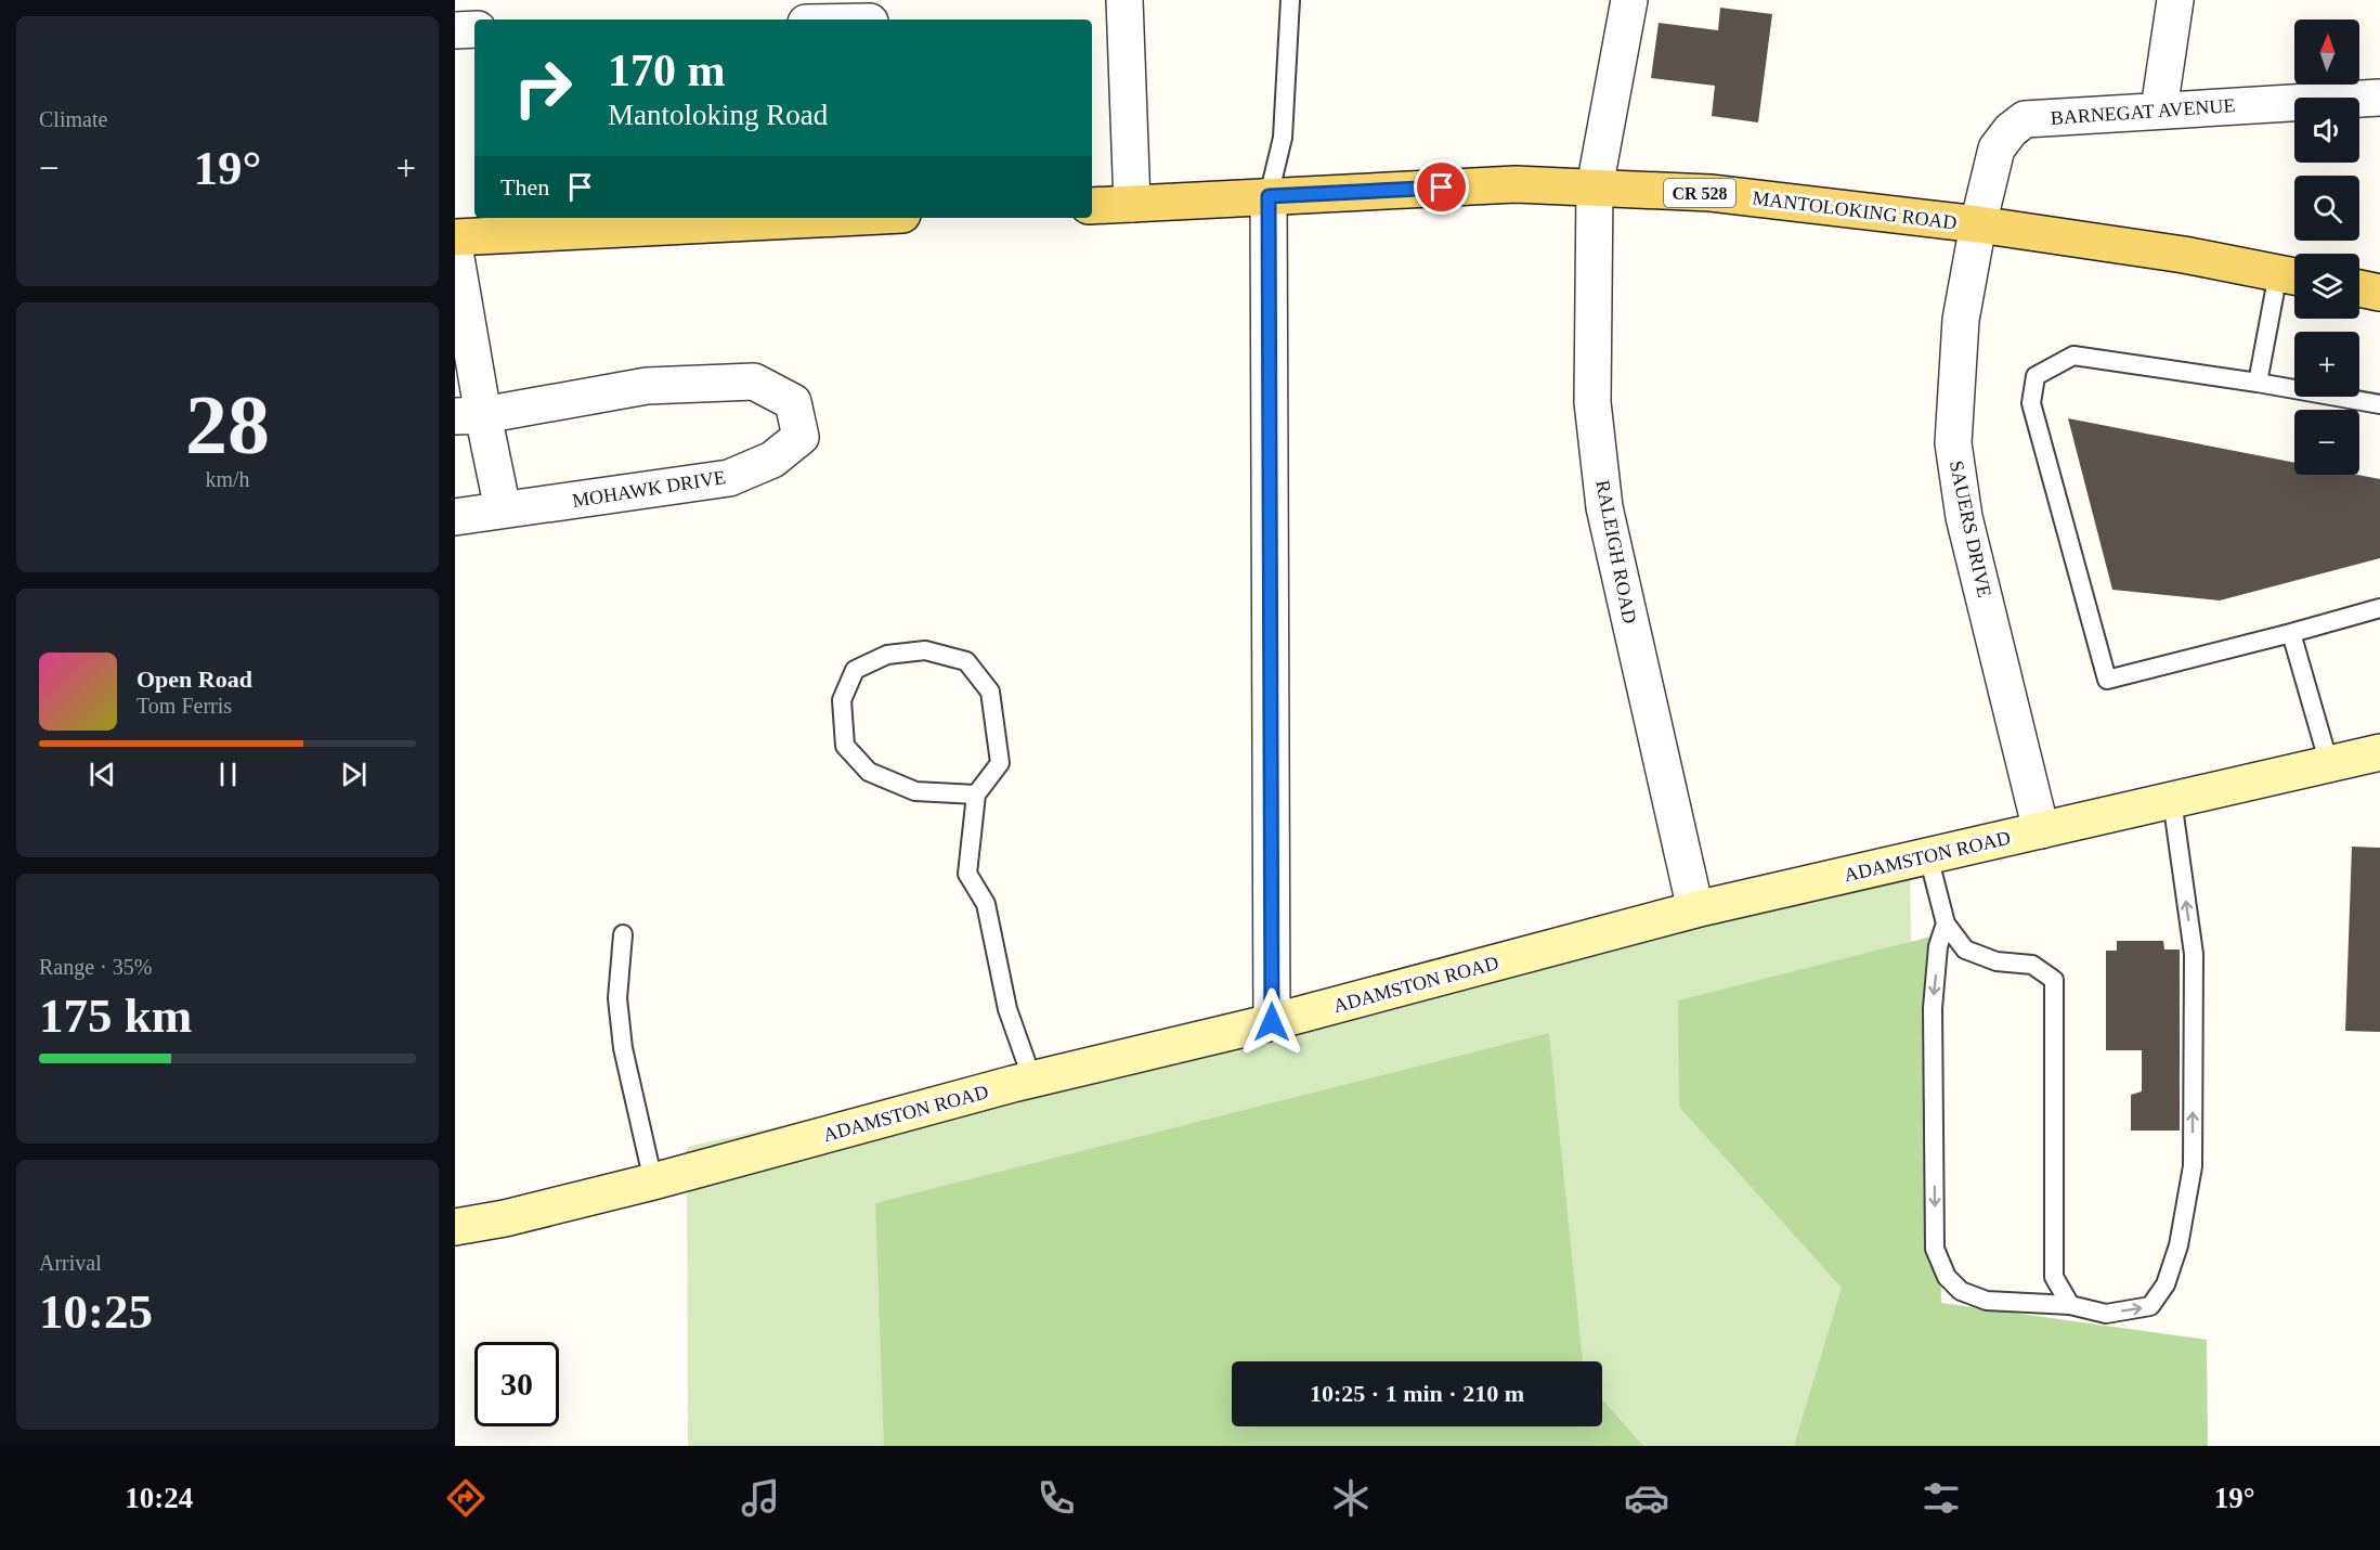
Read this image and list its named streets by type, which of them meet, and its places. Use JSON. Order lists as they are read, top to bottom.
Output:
{
  "streets": {
    "main road": ["CR 528", "MANTOLOKING ROAD"],
    "street": [
      "BARNEGAT AVENUE",
      "MOHAWK DRIVE",
      "SAUERS DRIVE",
      "RALEIGH ROAD",
      "ADAMSTON ROAD"
    ]
  },
  "crossings": [
    ["BARNEGAT AVENUE", "MANTOLOKING ROAD"],
    ["BARNEGAT AVENUE", "SAUERS DRIVE"],
    ["MANTOLOKING ROAD", "SAUERS DRIVE"],
    ["MANTOLOKING ROAD", "RALEIGH ROAD"],
    ["SAUERS DRIVE", "ADAMSTON ROAD"],
    ["RALEIGH ROAD", "ADAMSTON ROAD"]
  ],
  "north": "top",
  "page": {
    "tile": [
      "Climate",
      ["28", "km/h"],
      ["Range · 35%", "175 km"],
      ["Arrival", "10:25"]
    ],
    "map_buttons": ["+", "−"],
    "turn": ["170 m", "Mantoloking Road"],
    "heat": ["−", "19°", "+"],
    "then": "Then",
    "song": ["Open Road", "Tom Ferris"],
    "limit": "30",
    "trip": "10:25 · 1 min · 210 m",
    "tabs": ["10:24", "19°"]
  }
}
